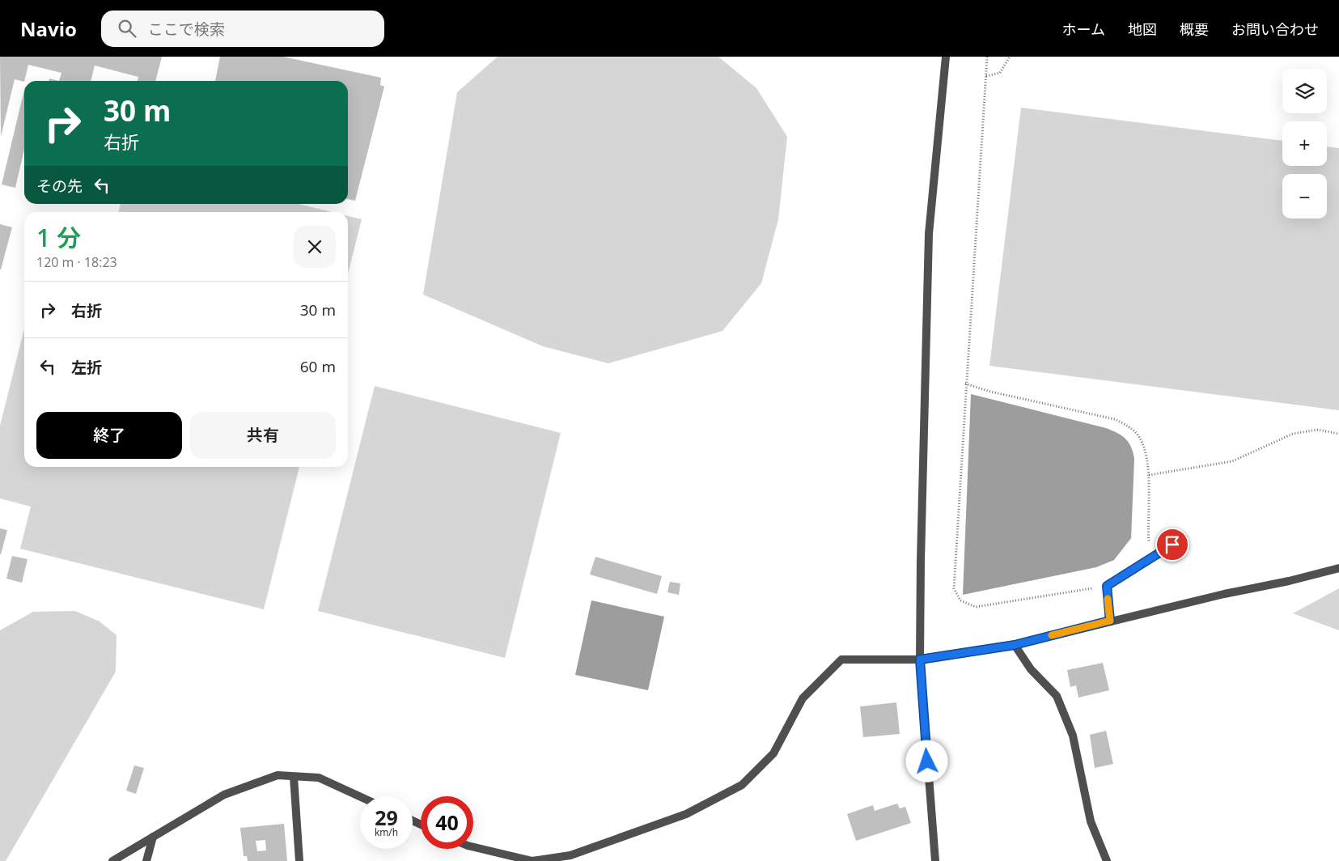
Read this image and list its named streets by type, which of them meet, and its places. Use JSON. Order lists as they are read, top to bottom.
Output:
{
  "page": {
    "header": "Navio",
    "search": "ここで検索",
    "nav": [
      "ホーム",
      "地図",
      "概要",
      "お問い合わせ"
    ],
    "map_buttons": ["+", "−"],
    "turn": ["30 m", "右折"],
    "then": "その先",
    "heading": ["1 分", "120 m · 18:23"],
    "list": [
      {
        "name": "右折",
        "value": "30 m"
      },
      {
        "name": "左折",
        "value": "60 m"
      }
    ],
    "buttons": ["終了", "共有"],
    "speed": "29 km/h",
    "limit": "40"
  }
}
